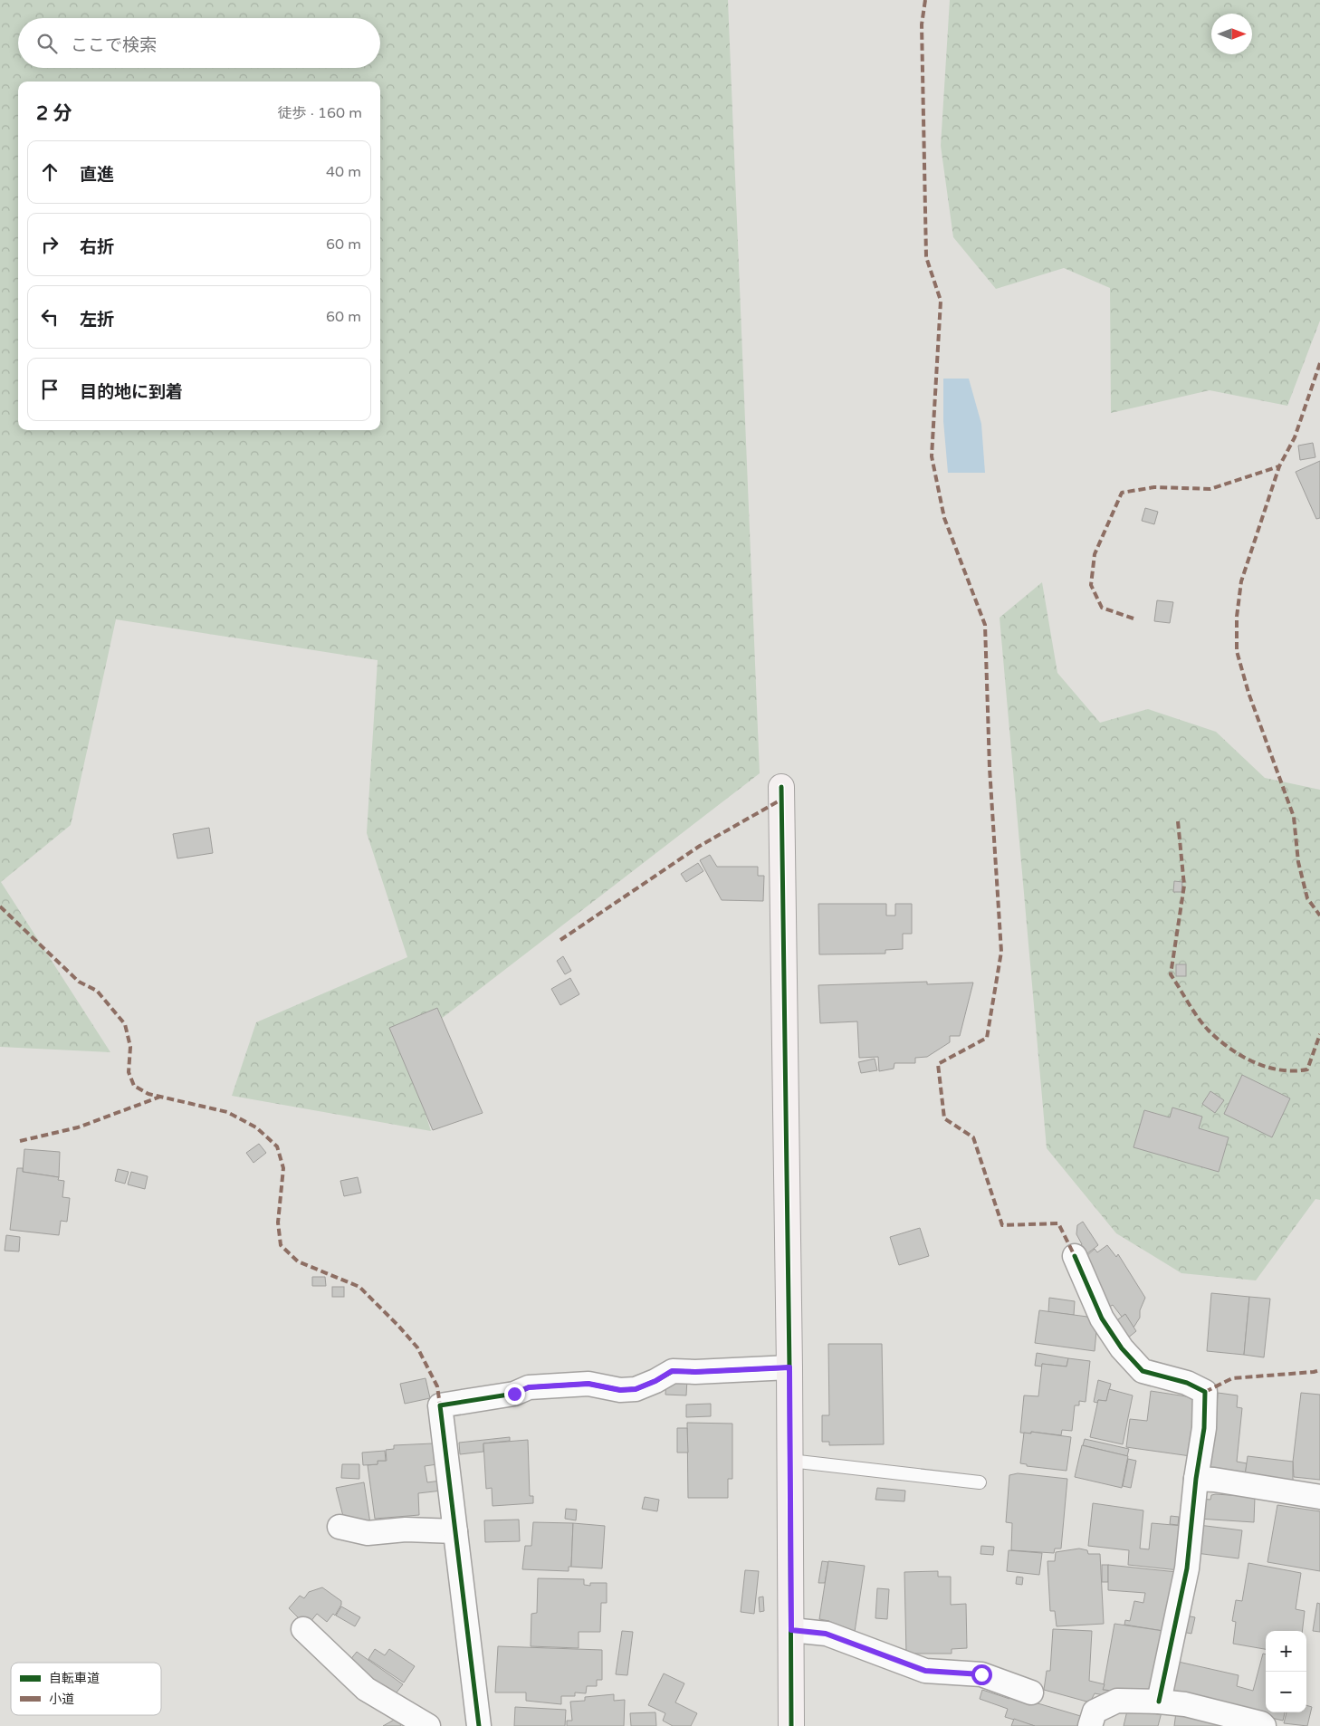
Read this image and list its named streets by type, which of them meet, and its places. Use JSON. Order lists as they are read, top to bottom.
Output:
{
  "legend": ["自転車道", "小道"],
  "north": "right",
  "page": {
    "search": "ここで検索",
    "heading": ["2 分", "徒歩 · 160 m"],
    "list": [
      ["直進", "40 m"],
      ["右折", "60 m"],
      ["左折", "60 m"],
      "目的地に到着"
    ],
    "map_buttons": ["+", "−"]
  }
}
